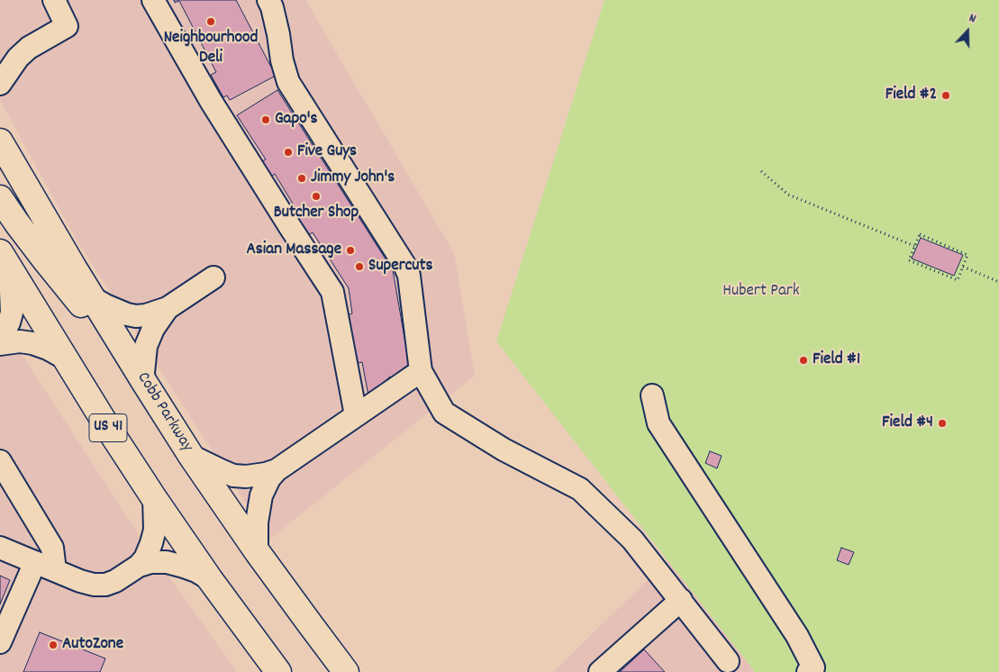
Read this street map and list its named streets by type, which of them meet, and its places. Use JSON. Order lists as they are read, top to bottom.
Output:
{
  "streets": {
    "main road": ["Cobb Parkway", "US 41"]
  },
  "parks": ["Hubert Park"],
  "places": [
    "Neighbourhood Deli",
    "Field #2",
    "Gapo's",
    "Five Guys",
    "Jimmy John's",
    "Butcher Shop",
    "Asian Massage",
    "Supercuts",
    "Field #1",
    "Field #4",
    "AutoZone"
  ],
  "north": "top"
}
